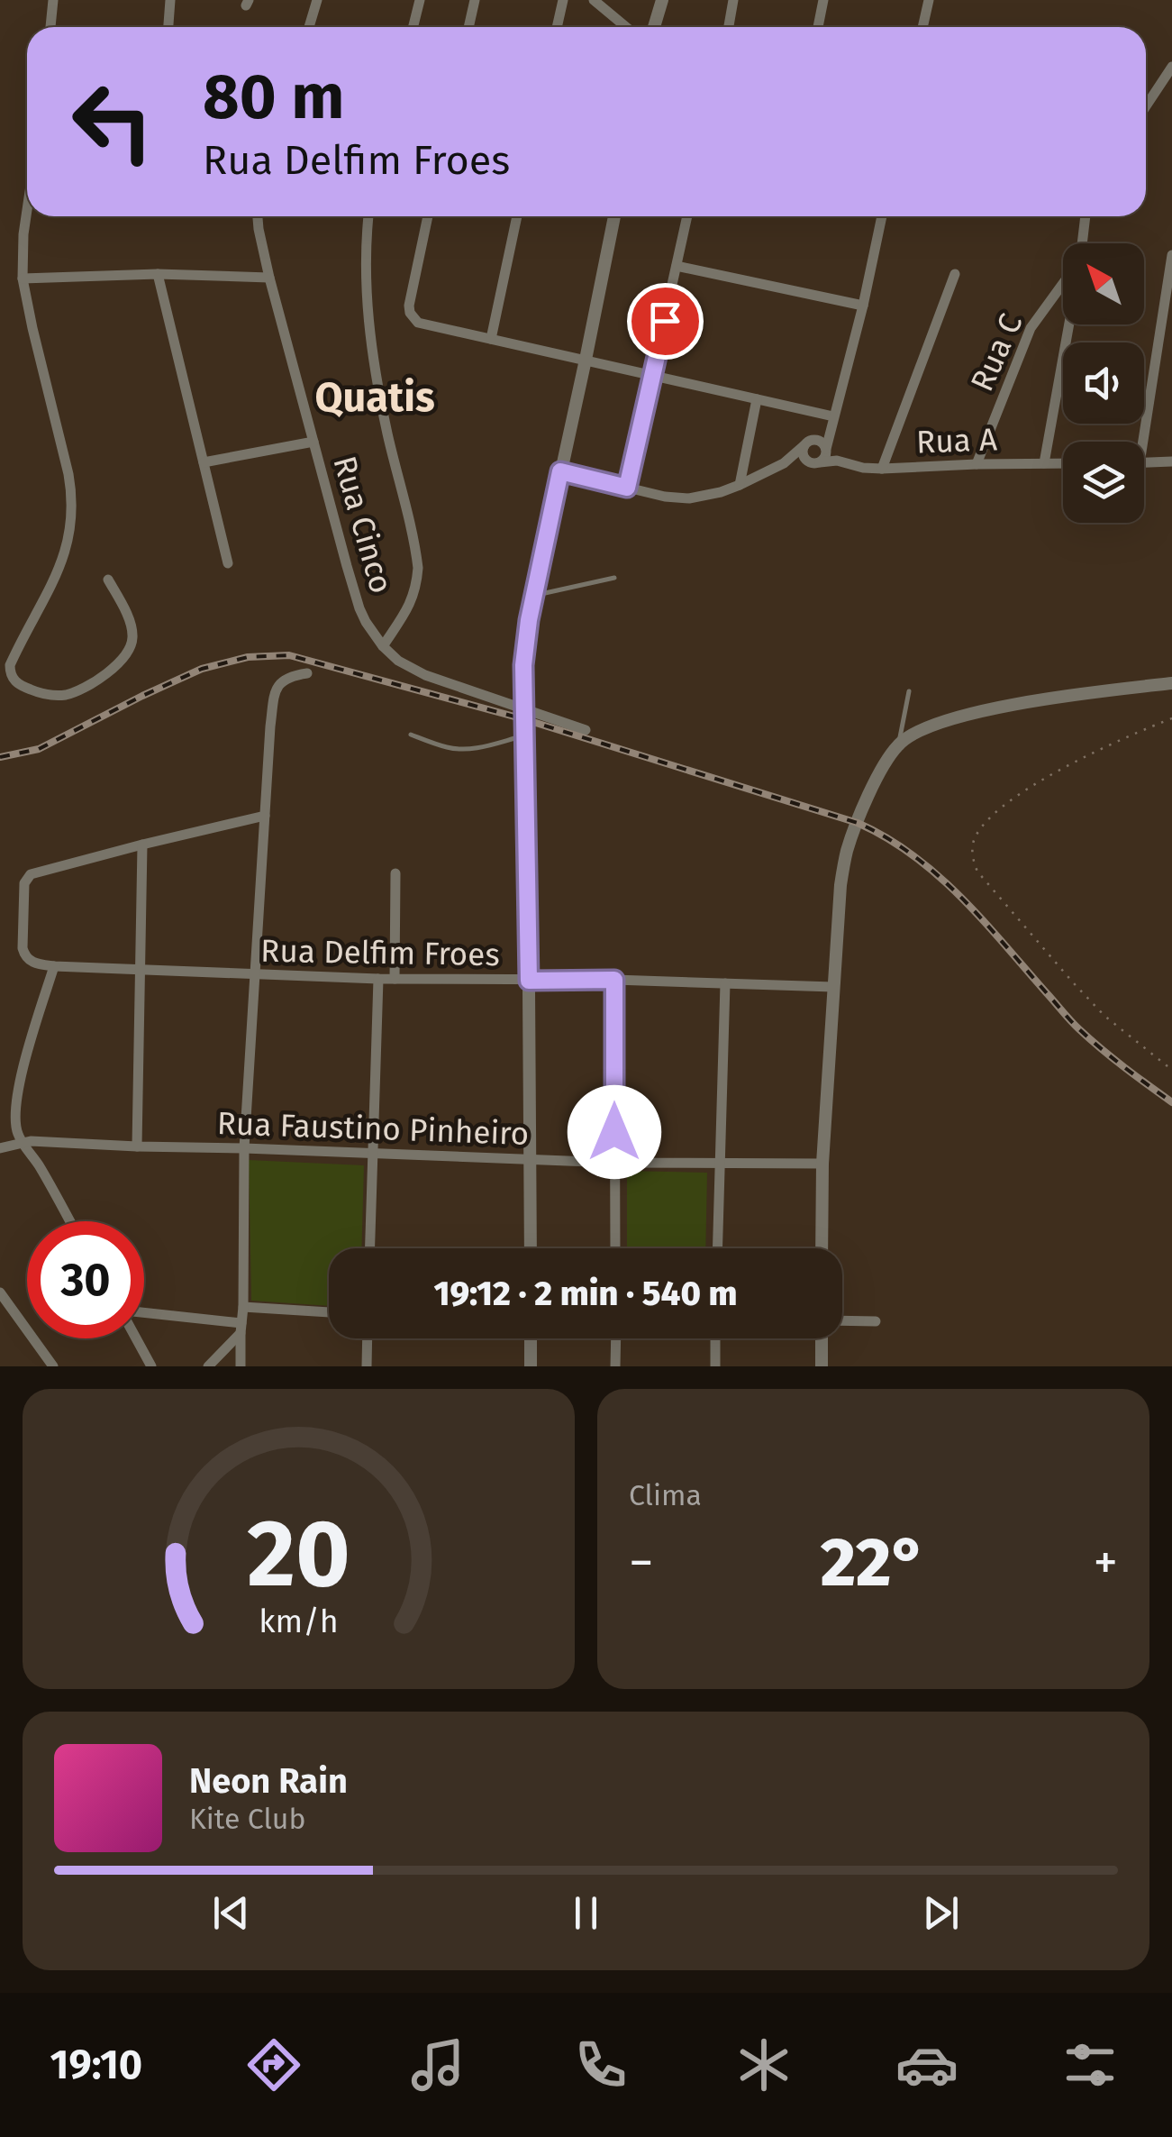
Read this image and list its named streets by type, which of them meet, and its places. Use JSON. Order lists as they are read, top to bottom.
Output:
{
  "streets": {
    "street": [
      "Rua C",
      "Rua A",
      "Rua Cinco",
      "Rua Delfim Froes",
      "Rua Faustino Pinheiro"
    ]
  },
  "crossings": [
    ["Rua C", "Rua A"]
  ],
  "districts": ["Quatis"],
  "north": "top left",
  "page": {
    "turn": ["80 m", "Rua Delfim Froes"],
    "limit": "30",
    "trip": "19:12 · 2 min · 540 m",
    "tile": "Clima",
    "heat": ["−", "22°", "+"],
    "song": ["Neon Rain", "Kite Club"],
    "tabs": "19:10",
    "gauge": ["20", "km/h"]
  }
}
